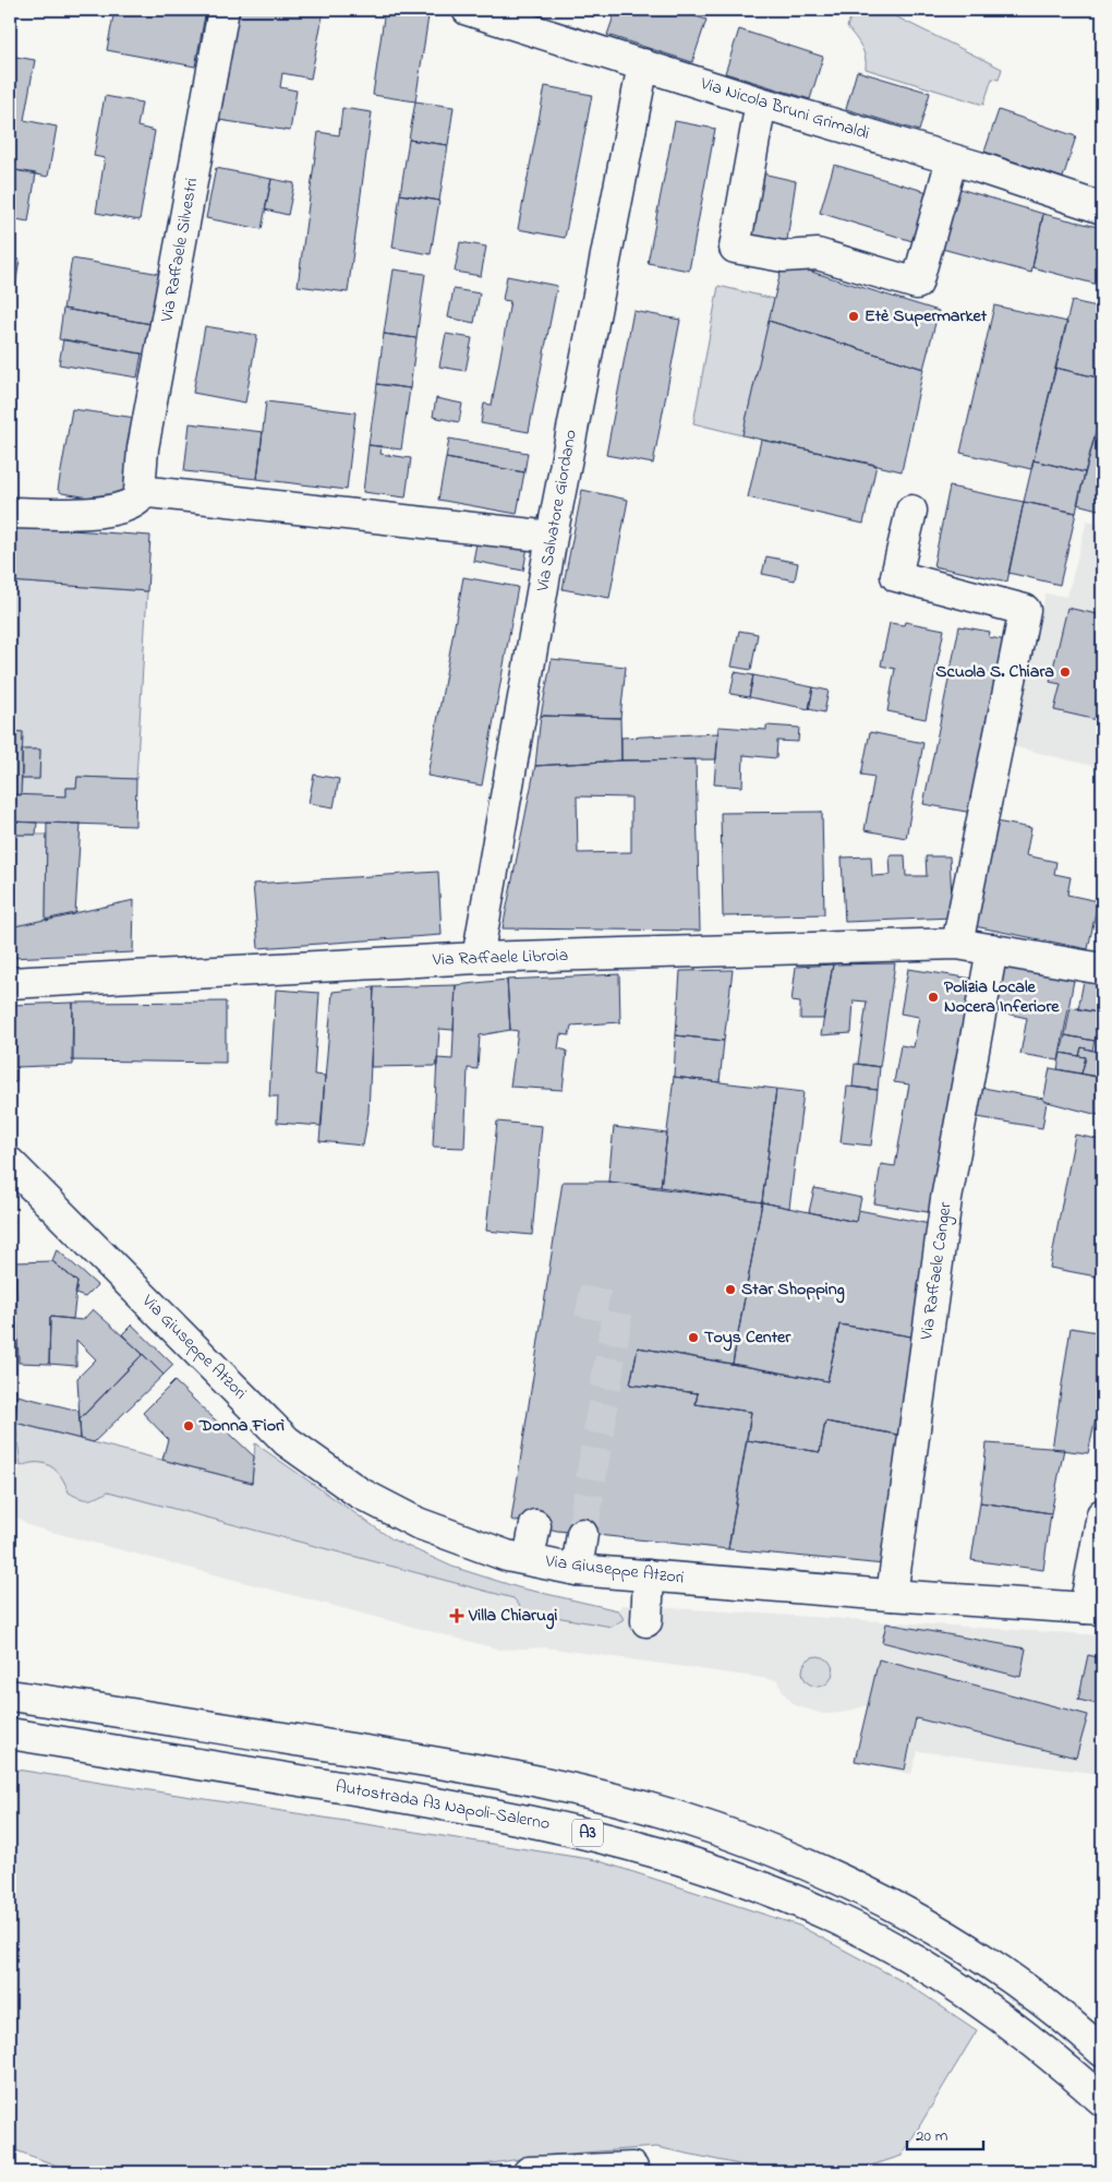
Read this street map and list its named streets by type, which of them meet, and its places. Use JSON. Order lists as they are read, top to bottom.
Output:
{
  "streets": {
    "main road": [
      "Via Nicola Bruni Grimaldi",
      "Via Raffaele Silvestri",
      "Via Salvatore Giordano",
      "Via Raffaele Libroia",
      "Via Raffaele Canger",
      "Via Giuseppe Atzori",
      "Autostrada A3 Napoli-Salerno",
      "A3"
    ]
  },
  "crossings": [
    ["Via Nicola Bruni Grimaldi", "Via Salvatore Giordano"],
    ["Via Salvatore Giordano", "Via Raffaele Libroia"],
    ["Via Raffaele Libroia", "Via Raffaele Canger"],
    ["Via Raffaele Canger", "Via Giuseppe Atzori"]
  ],
  "places": {
    "other": [
      "Etè Supermarket",
      "Scuola S. Chiara",
      "Polizia Locale Nocera Inferiore",
      "Star Shopping",
      "Toys Center",
      "Donna Fiorì"
    ],
    "health": ["Villa Chiarugi"]
  },
  "scale_bar": "20 m"
}
